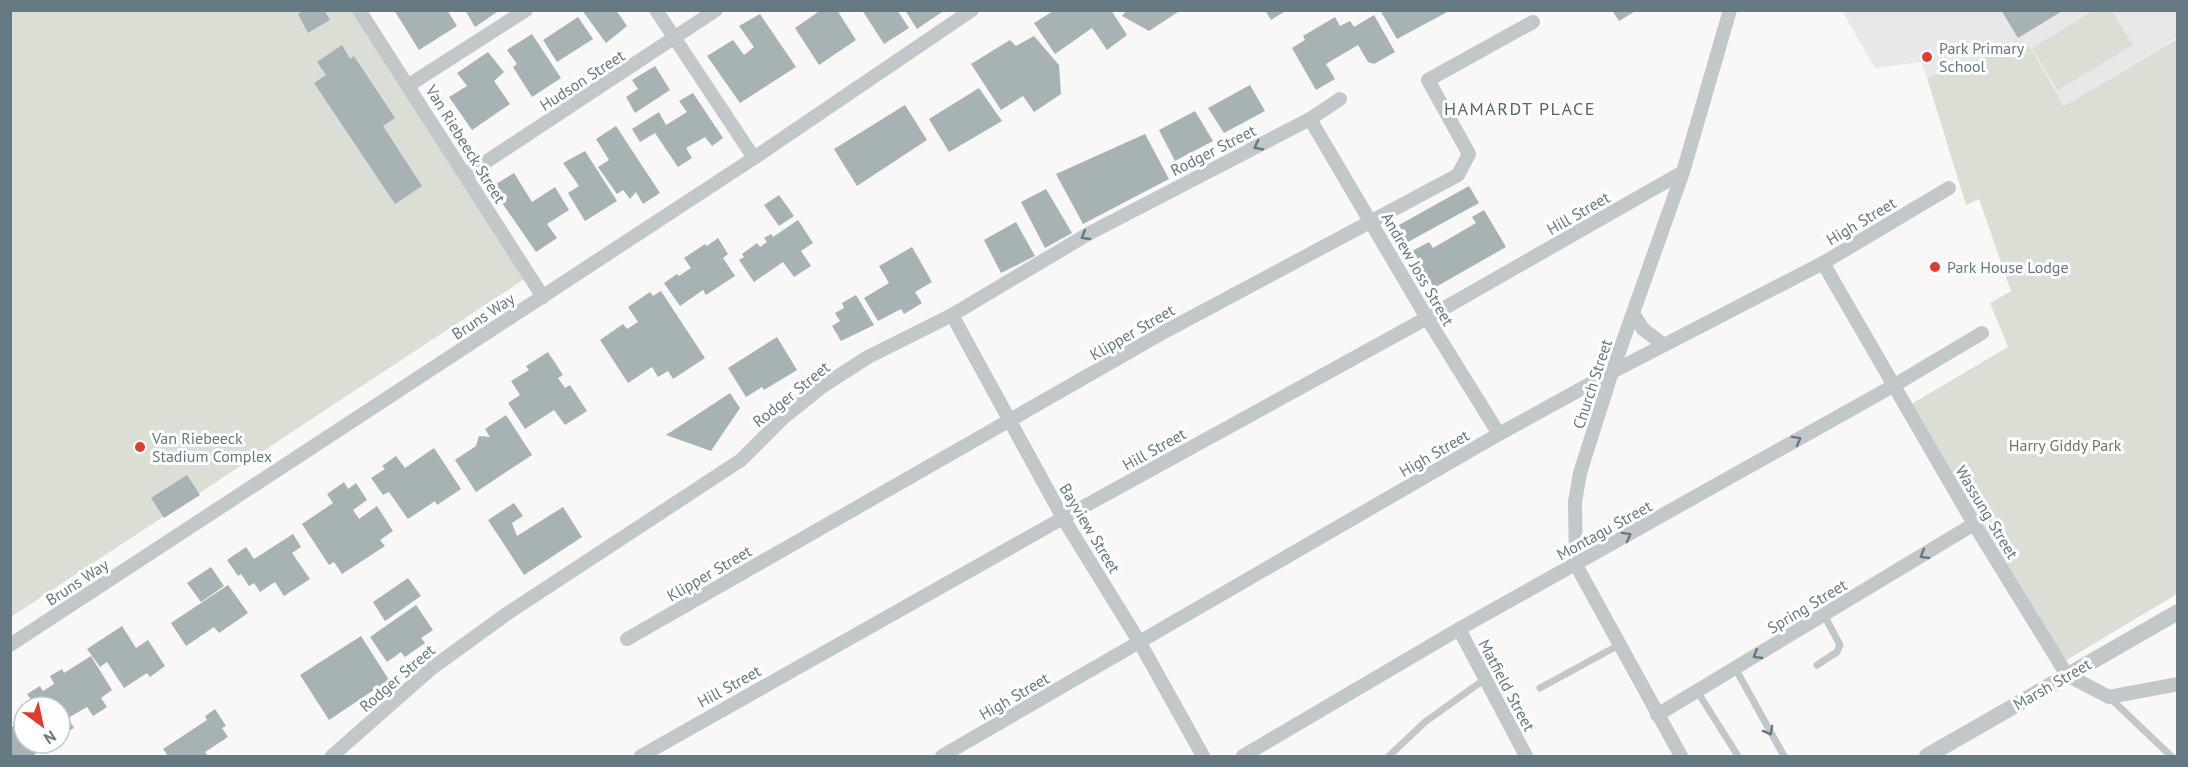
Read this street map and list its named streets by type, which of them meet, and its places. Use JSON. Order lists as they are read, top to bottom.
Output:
{
  "streets": {
    "street": [
      "Hudson Street",
      "Van Riebeeck Street",
      "Rodger Street",
      "Hill Street",
      "High Street",
      "Andrew Joss Street",
      "Bruns Way",
      "Klipper Street",
      "Church Street",
      "Wassung Street",
      "Bayview Street",
      "Montagu Street",
      "Spring Street",
      "Marsh Street",
      "Matfield Street"
    ]
  },
  "crossings": [
    ["Hudson Street", "Van Riebeeck Street"],
    ["Van Riebeeck Street", "Bruns Way"],
    ["Rodger Street", "Andrew Joss Street"],
    ["Rodger Street", "Bayview Street"],
    ["Hill Street", "Andrew Joss Street"],
    ["Hill Street", "Church Street"],
    ["Hill Street", "Bayview Street"],
    ["High Street", "Andrew Joss Street"],
    ["High Street", "Church Street"],
    ["High Street", "Wassung Street"],
    ["High Street", "Bayview Street"],
    ["Andrew Joss Street", "Klipper Street"],
    ["Klipper Street", "Bayview Street"],
    ["Church Street", "Montagu Street"],
    ["Church Street", "Spring Street"],
    ["Wassung Street", "Montagu Street"],
    ["Wassung Street", "Spring Street"],
    ["Wassung Street", "Marsh Street"],
    ["Montagu Street", "Matfield Street"]
  ],
  "one_way": ["Montagu Street", "Spring Street"],
  "districts": ["HAMARDT PLACE"],
  "parks": ["Harry Giddy Park"],
  "places": ["Park Primary School", "Park House Lodge", "Van Riebeeck Stadium Complex"],
  "north": "bottom right"
}
